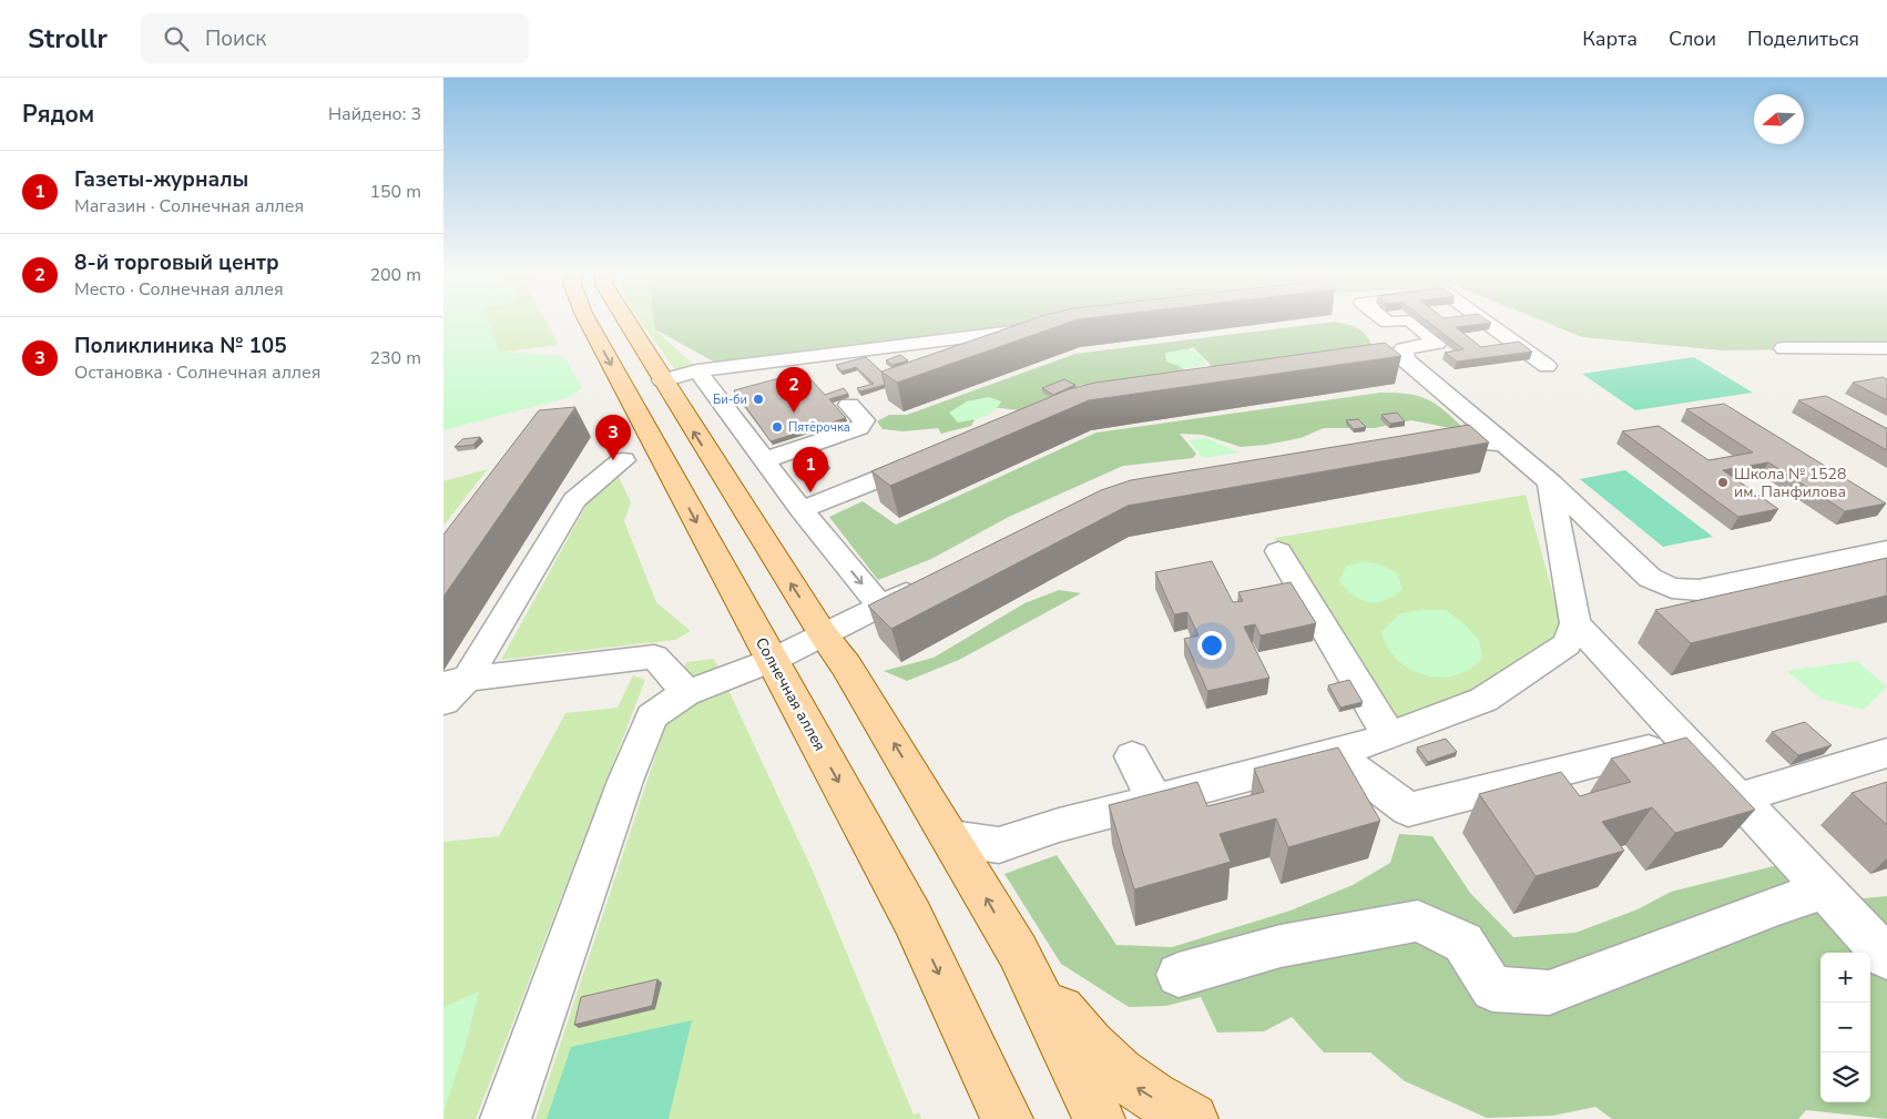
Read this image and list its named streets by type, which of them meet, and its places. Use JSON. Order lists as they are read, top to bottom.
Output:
{
  "streets": {
    "main road": ["Солнечная аллея"]
  },
  "places": ["Би-би", "Пятёрочка", "Школа № 1528 им. Панфилова"],
  "north": "left",
  "page": {
    "header": "Strollr",
    "search": "Поиск",
    "nav": ["Карта", "Слои", "Поделиться"],
    "heading": ["Рядом", "Найдено: 3"],
    "list": [
      {
        "mark": "1",
        "name": "Газеты-журналы",
        "note": "Магазин · Солнечная аллея",
        "value": "150 m"
      },
      {
        "mark": "2",
        "name": "8-й торговый центр",
        "note": "Место · Солнечная аллея",
        "value": "200 m"
      },
      {
        "mark": "3",
        "name": "Поликлиника № 105",
        "note": "Остановка · Солнечная аллея",
        "value": "230 m"
      }
    ],
    "pins": ["2", "3", "1"],
    "map_buttons": ["+", "−"]
  }
}
